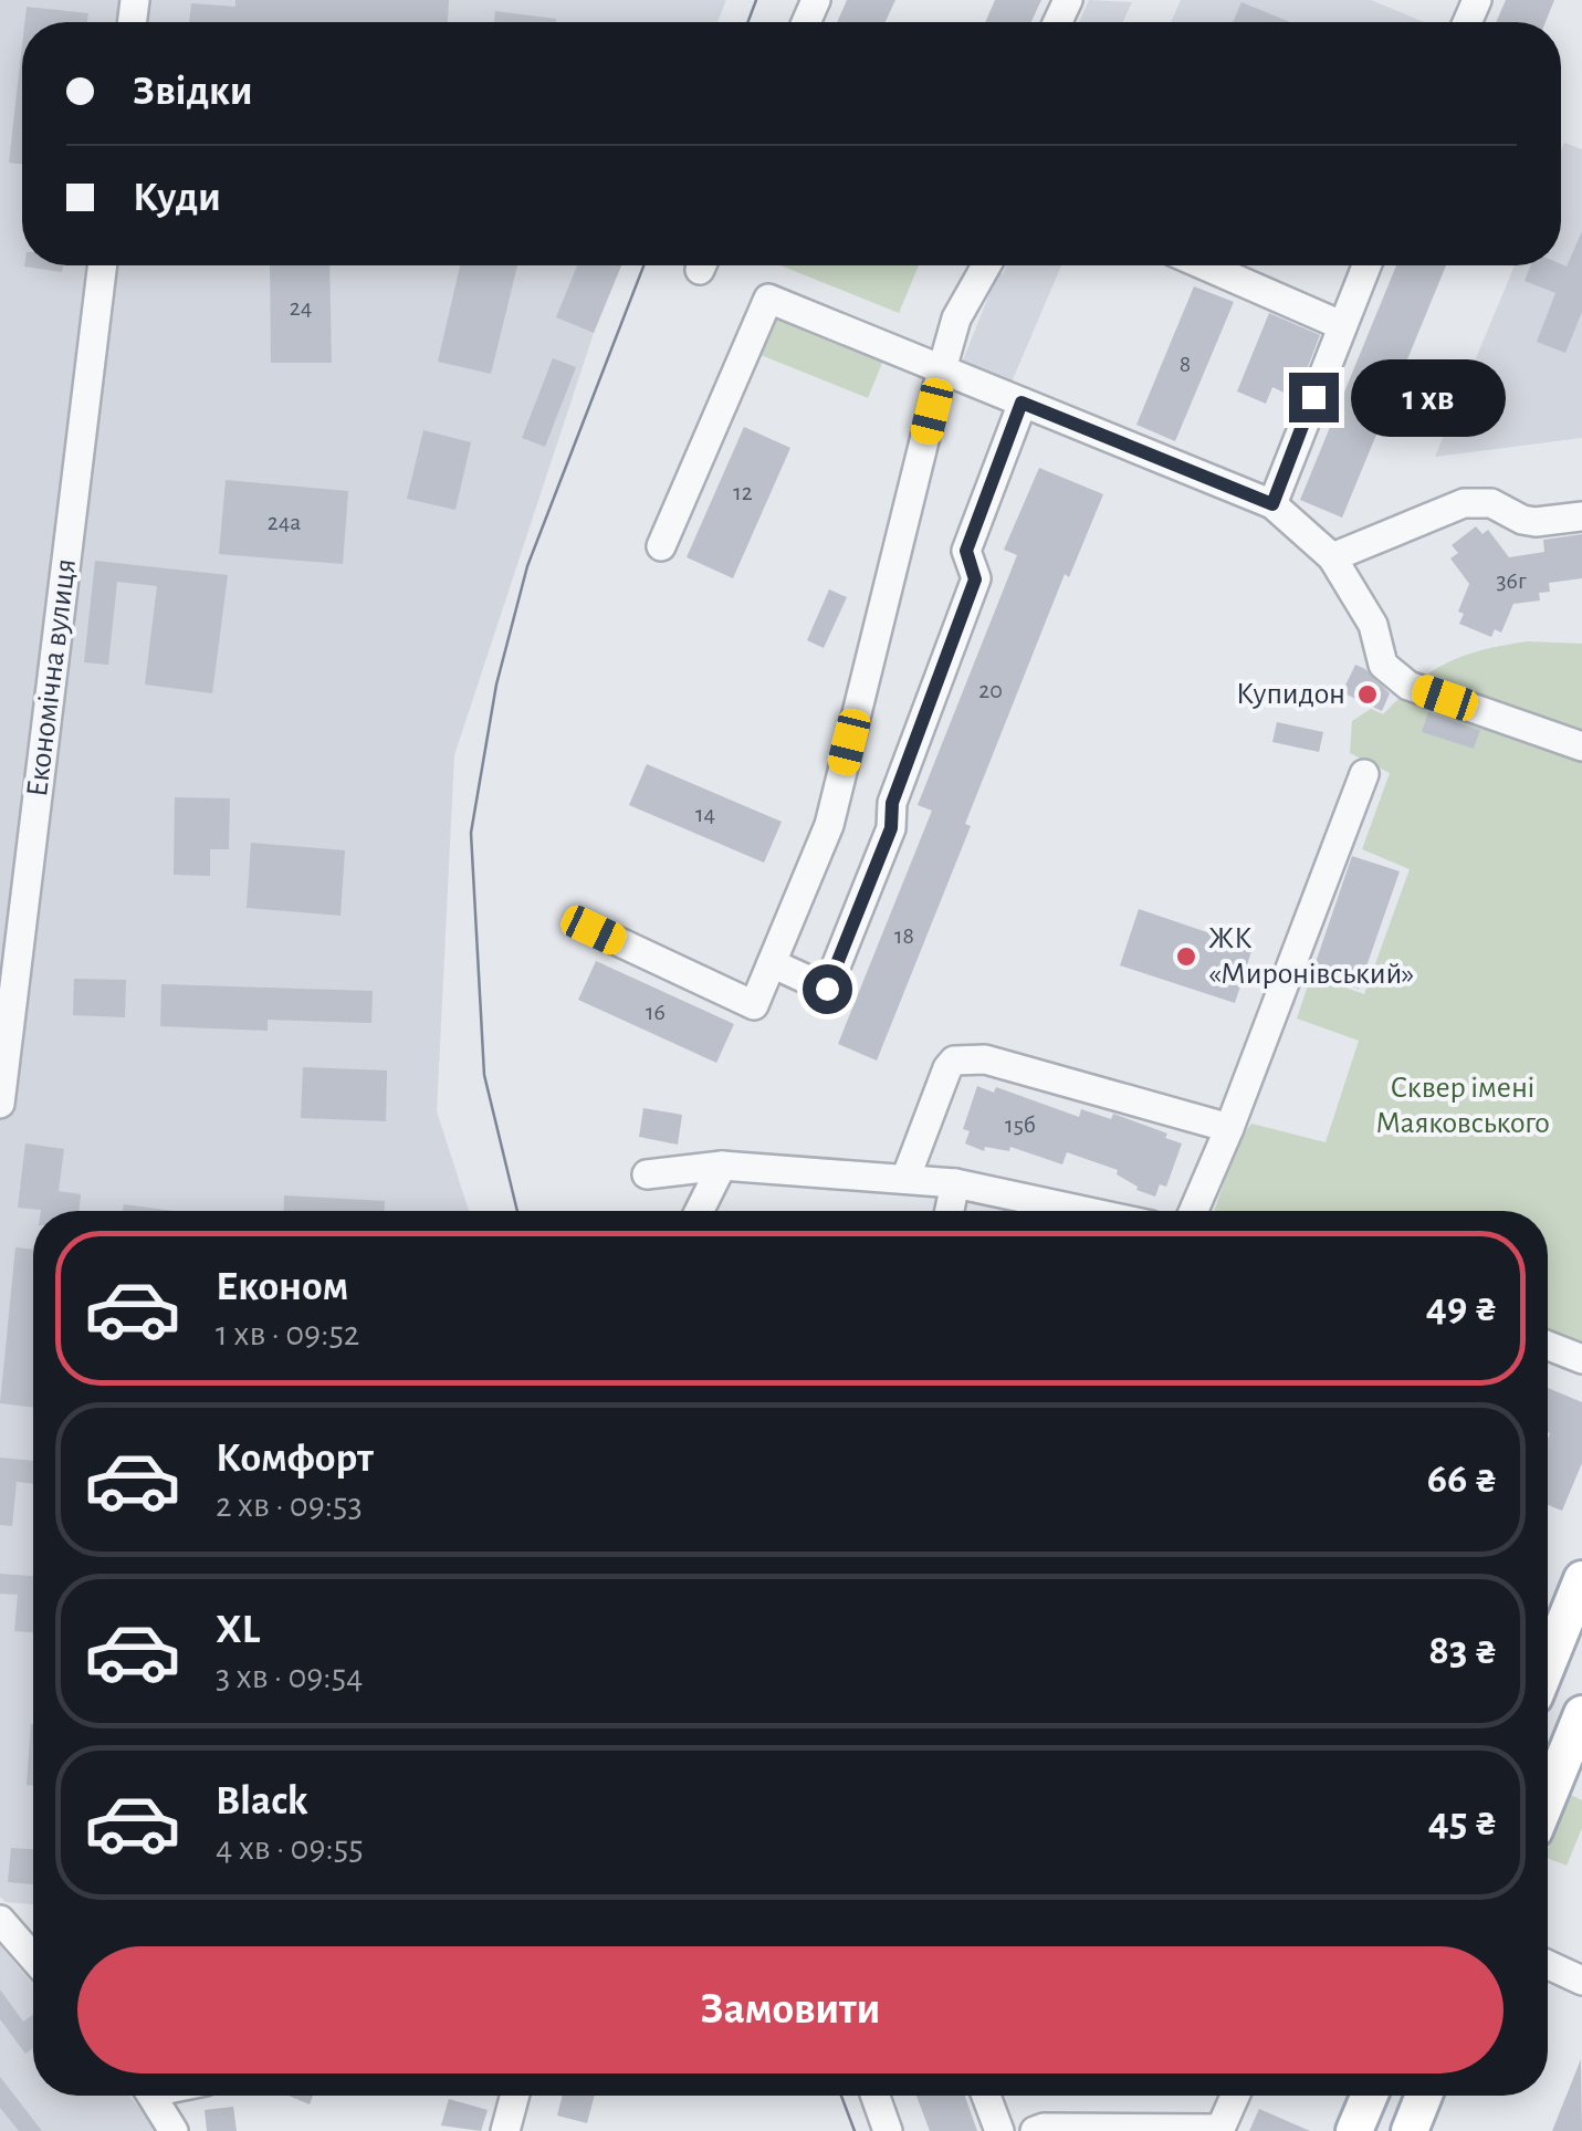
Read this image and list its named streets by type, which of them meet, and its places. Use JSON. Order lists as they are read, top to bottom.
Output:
{
  "streets": {
    "street": ["Економічна вулиця"]
  },
  "parks": ["Сквер імені Маяковського"],
  "places": ["Купидон", "ЖК «Миронівський»"],
  "house_numbers": [
    "24",
    "8",
    "12",
    "24а",
    "36г",
    "20",
    "14",
    "18",
    "16",
    "15б"
  ],
  "page": {
    "banner": ["Звідки", "Куди"],
    "bubble": "1 хв",
    "list": [
      {
        "name": "Економ",
        "note": "1 хв · 09:52",
        "value": "49 ₴"
      },
      {
        "name": "Комфорт",
        "note": "2 хв · 09:53",
        "value": "66 ₴"
      },
      {
        "name": "XL",
        "note": "3 хв · 09:54",
        "value": "83 ₴"
      },
      {
        "name": "Black",
        "note": "4 хв · 09:55",
        "value": "45 ₴"
      }
    ],
    "buttons": "Замовити"
  }
}
